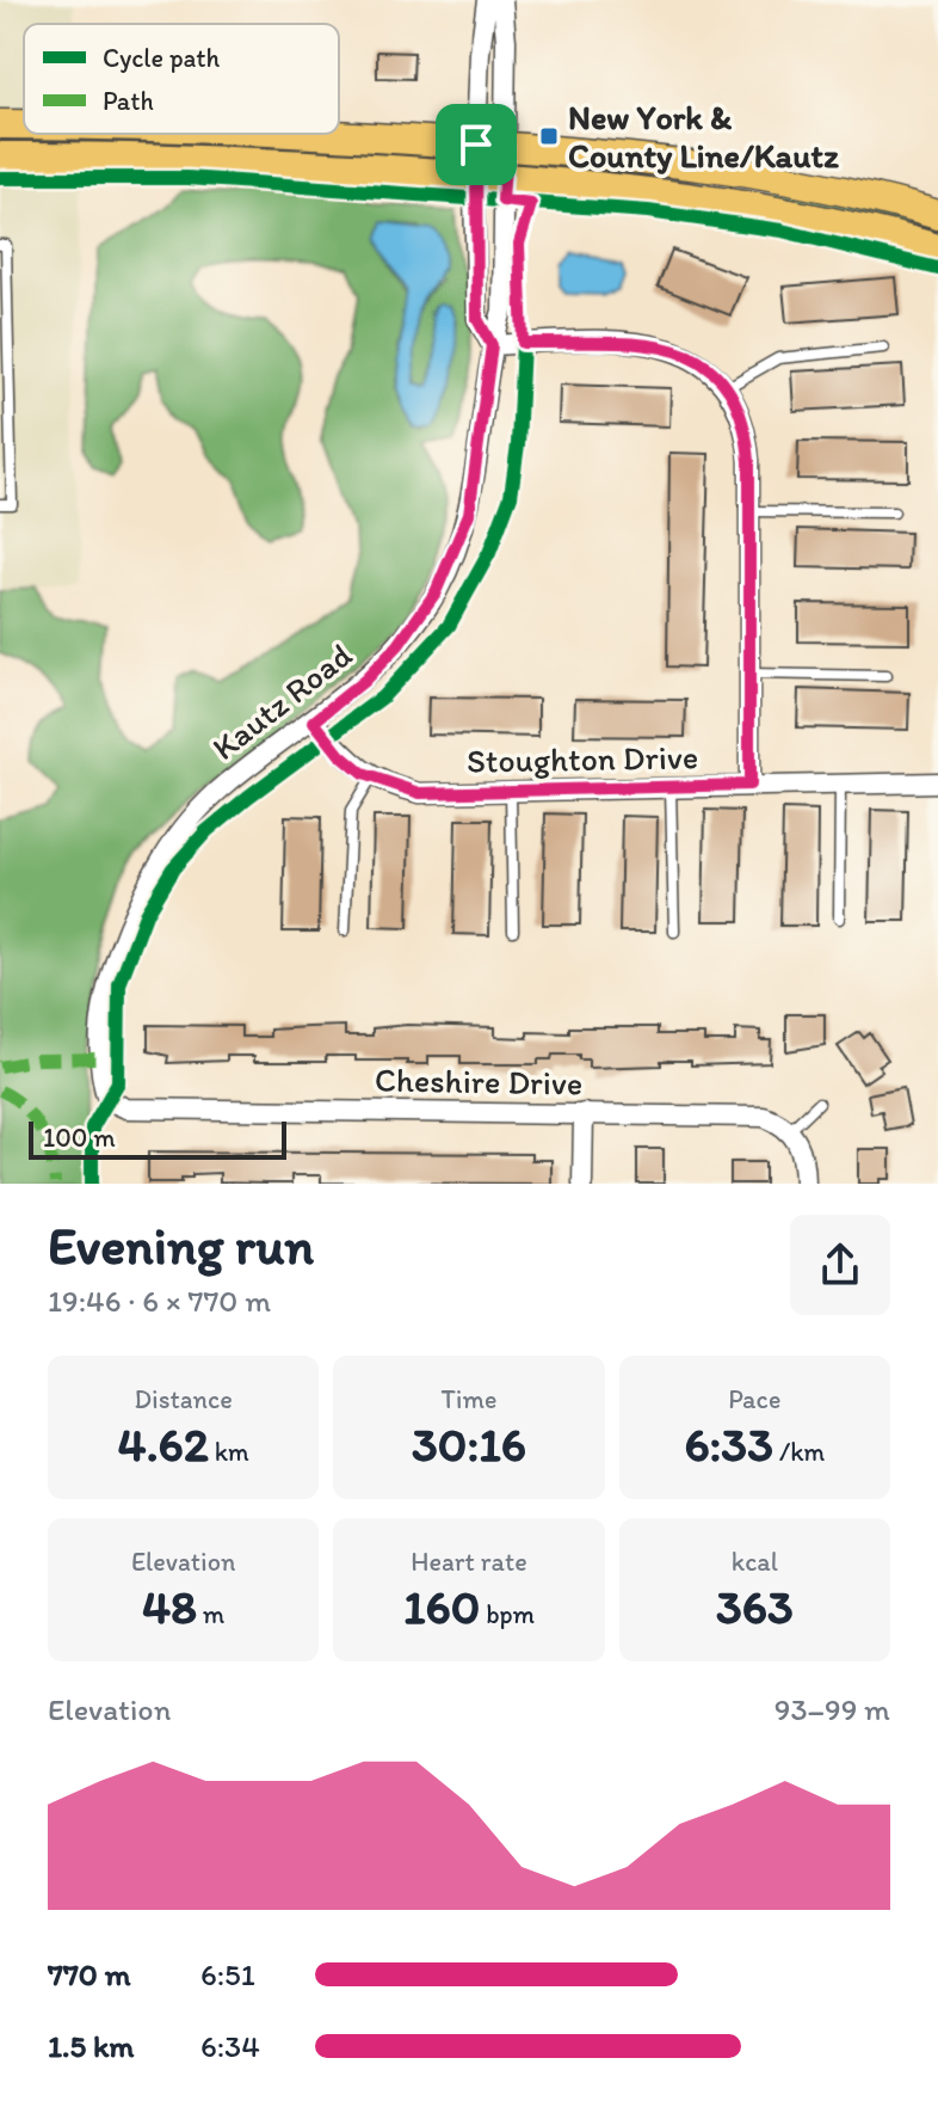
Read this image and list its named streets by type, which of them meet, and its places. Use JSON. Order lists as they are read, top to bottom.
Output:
{
  "streets": {
    "street": ["Kautz Road", "Stoughton Drive", "Cheshire Drive"]
  },
  "crossings": [
    ["Kautz Road", "Stoughton Drive"],
    ["Kautz Road", "Cheshire Drive"]
  ],
  "places": {
    "transit": ["New York & County Line/Kautz"]
  },
  "legend": ["Cycle path", "Path"],
  "scale_bar": "100 m",
  "page": {
    "scale": "100 m",
    "heading": ["Evening run", "19:46 · 6 × 770 m"],
    "stats": [
      ["Distance", "4.62 km"],
      ["Time", "30:16"],
      ["Pace", "6:33 /km"],
      ["Elevation", "48 m"],
      ["Heart rate", "160 bpm"],
      ["kcal", "363"]
    ],
    "chart": ["Elevation", "93–99 m"],
    "list": [
      {
        "name": "770 m",
        "note": "6:51"
      },
      {
        "name": "1.5 km",
        "note": "6:34"
      }
    ]
  }
}
